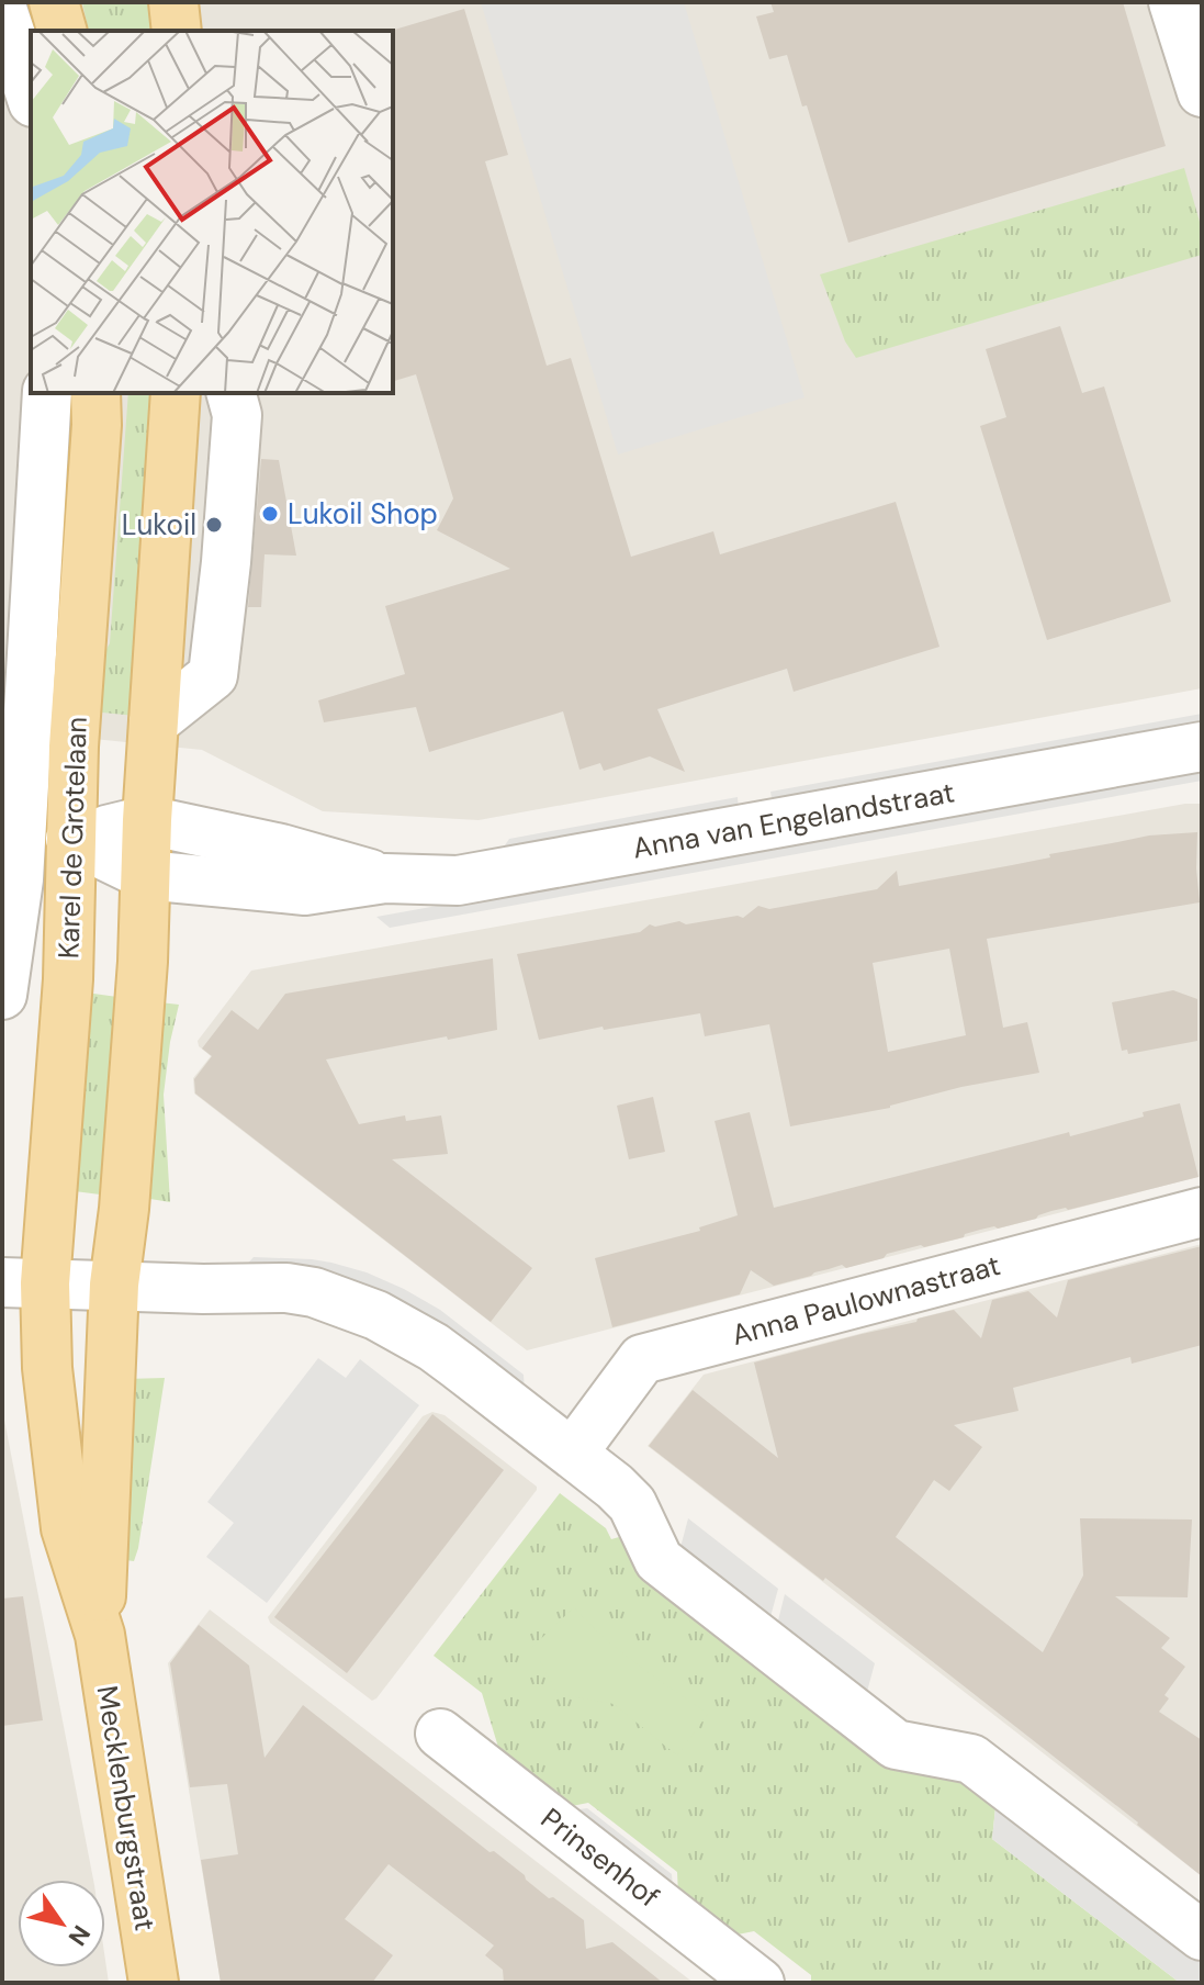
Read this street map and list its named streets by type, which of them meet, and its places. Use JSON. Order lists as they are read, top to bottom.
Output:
{
  "streets": {
    "main road": ["Karel de Grotelaan", "Mecklenburgstraat"],
    "street": ["Anna van Engelandstraat", "Anna Paulownastraat", "Prinsenhof"]
  },
  "crossings": [
    ["Anna van Engelandstraat", "Karel de Grotelaan"],
    ["Karel de Grotelaan", "Mecklenburgstraat"]
  ],
  "places": ["Lukoil Shop", "Lukoil"],
  "north": "bottom right"
}
